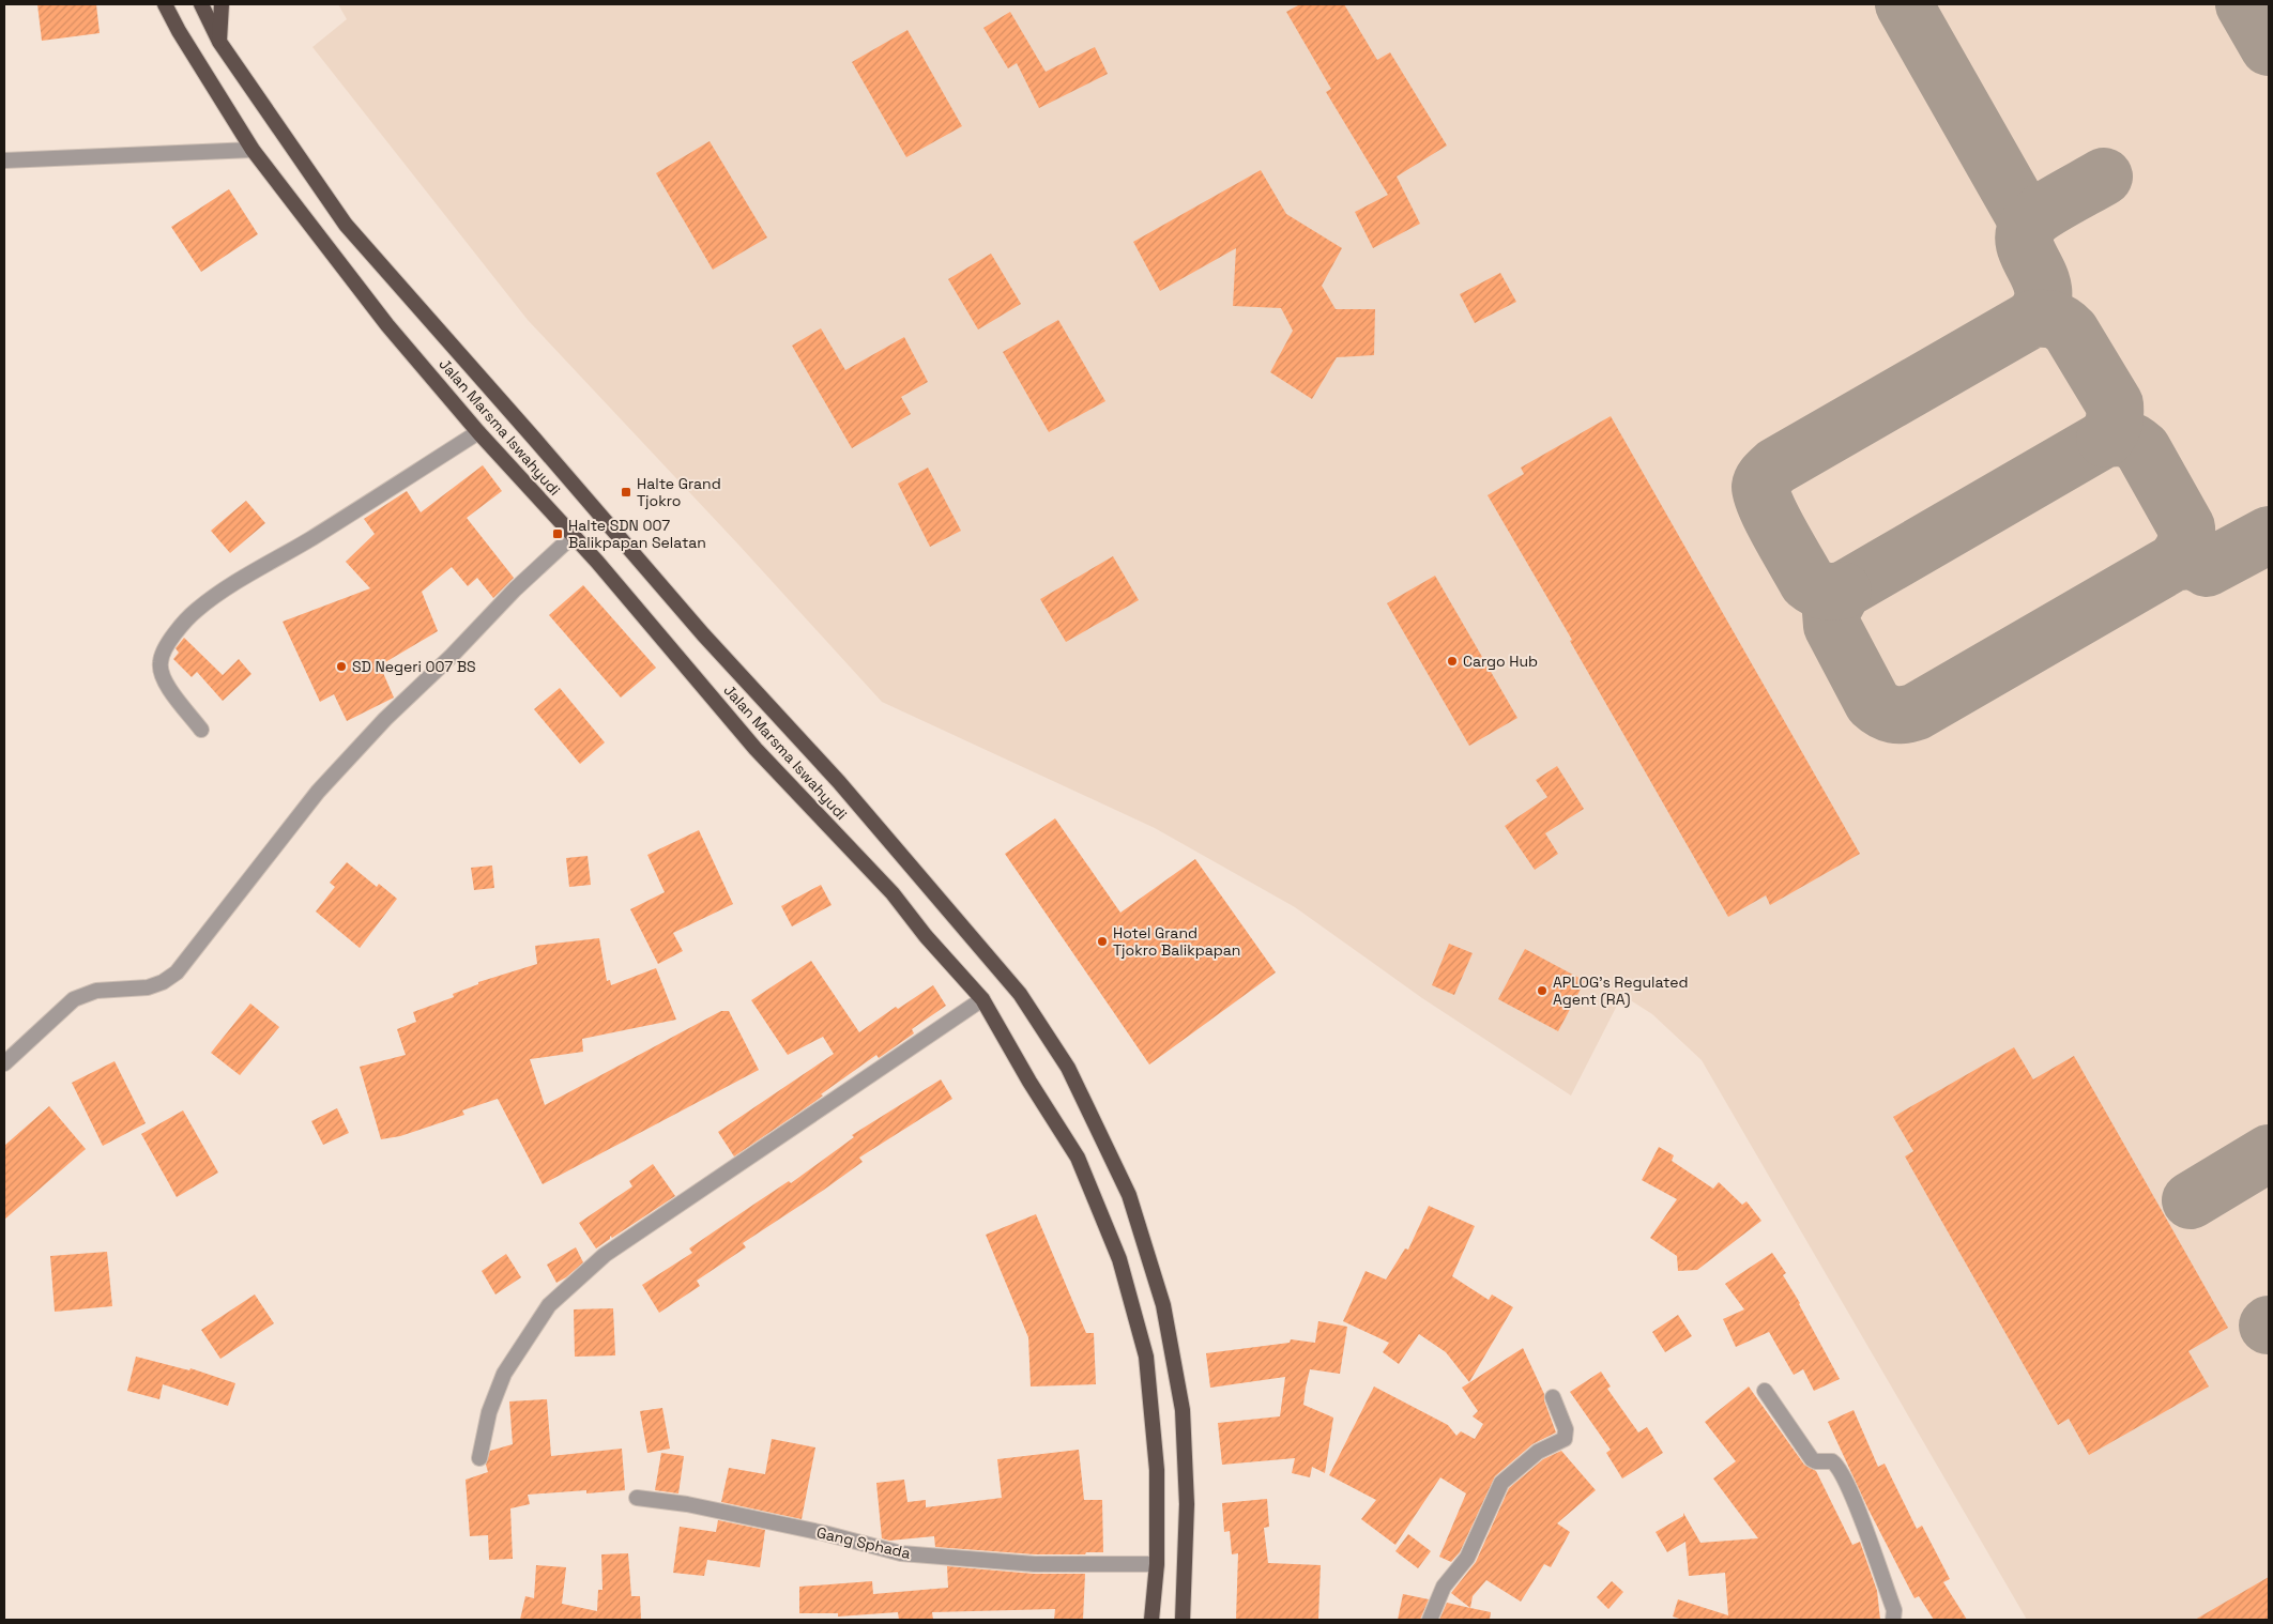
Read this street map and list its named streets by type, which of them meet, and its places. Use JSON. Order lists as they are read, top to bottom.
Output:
{
  "streets": {
    "highway": ["Jalan Marsma Iswahyudi"],
    "street": ["Gang Sphada"]
  },
  "crossings": [
    ["Jalan Marsma Iswahyudi", "Gang Sphada"]
  ],
  "places": {
    "transit": ["Halte Grand Tjokro", "Halte SDN 007 Balikpapan Selatan"],
    "other": [
      "Cargo Hub",
      "SD Negeri 007 BS",
      "Hotel Grand Tjokro Balikpapan",
      "APLOG's Regulated Agent (RA)"
    ]
  }
}
